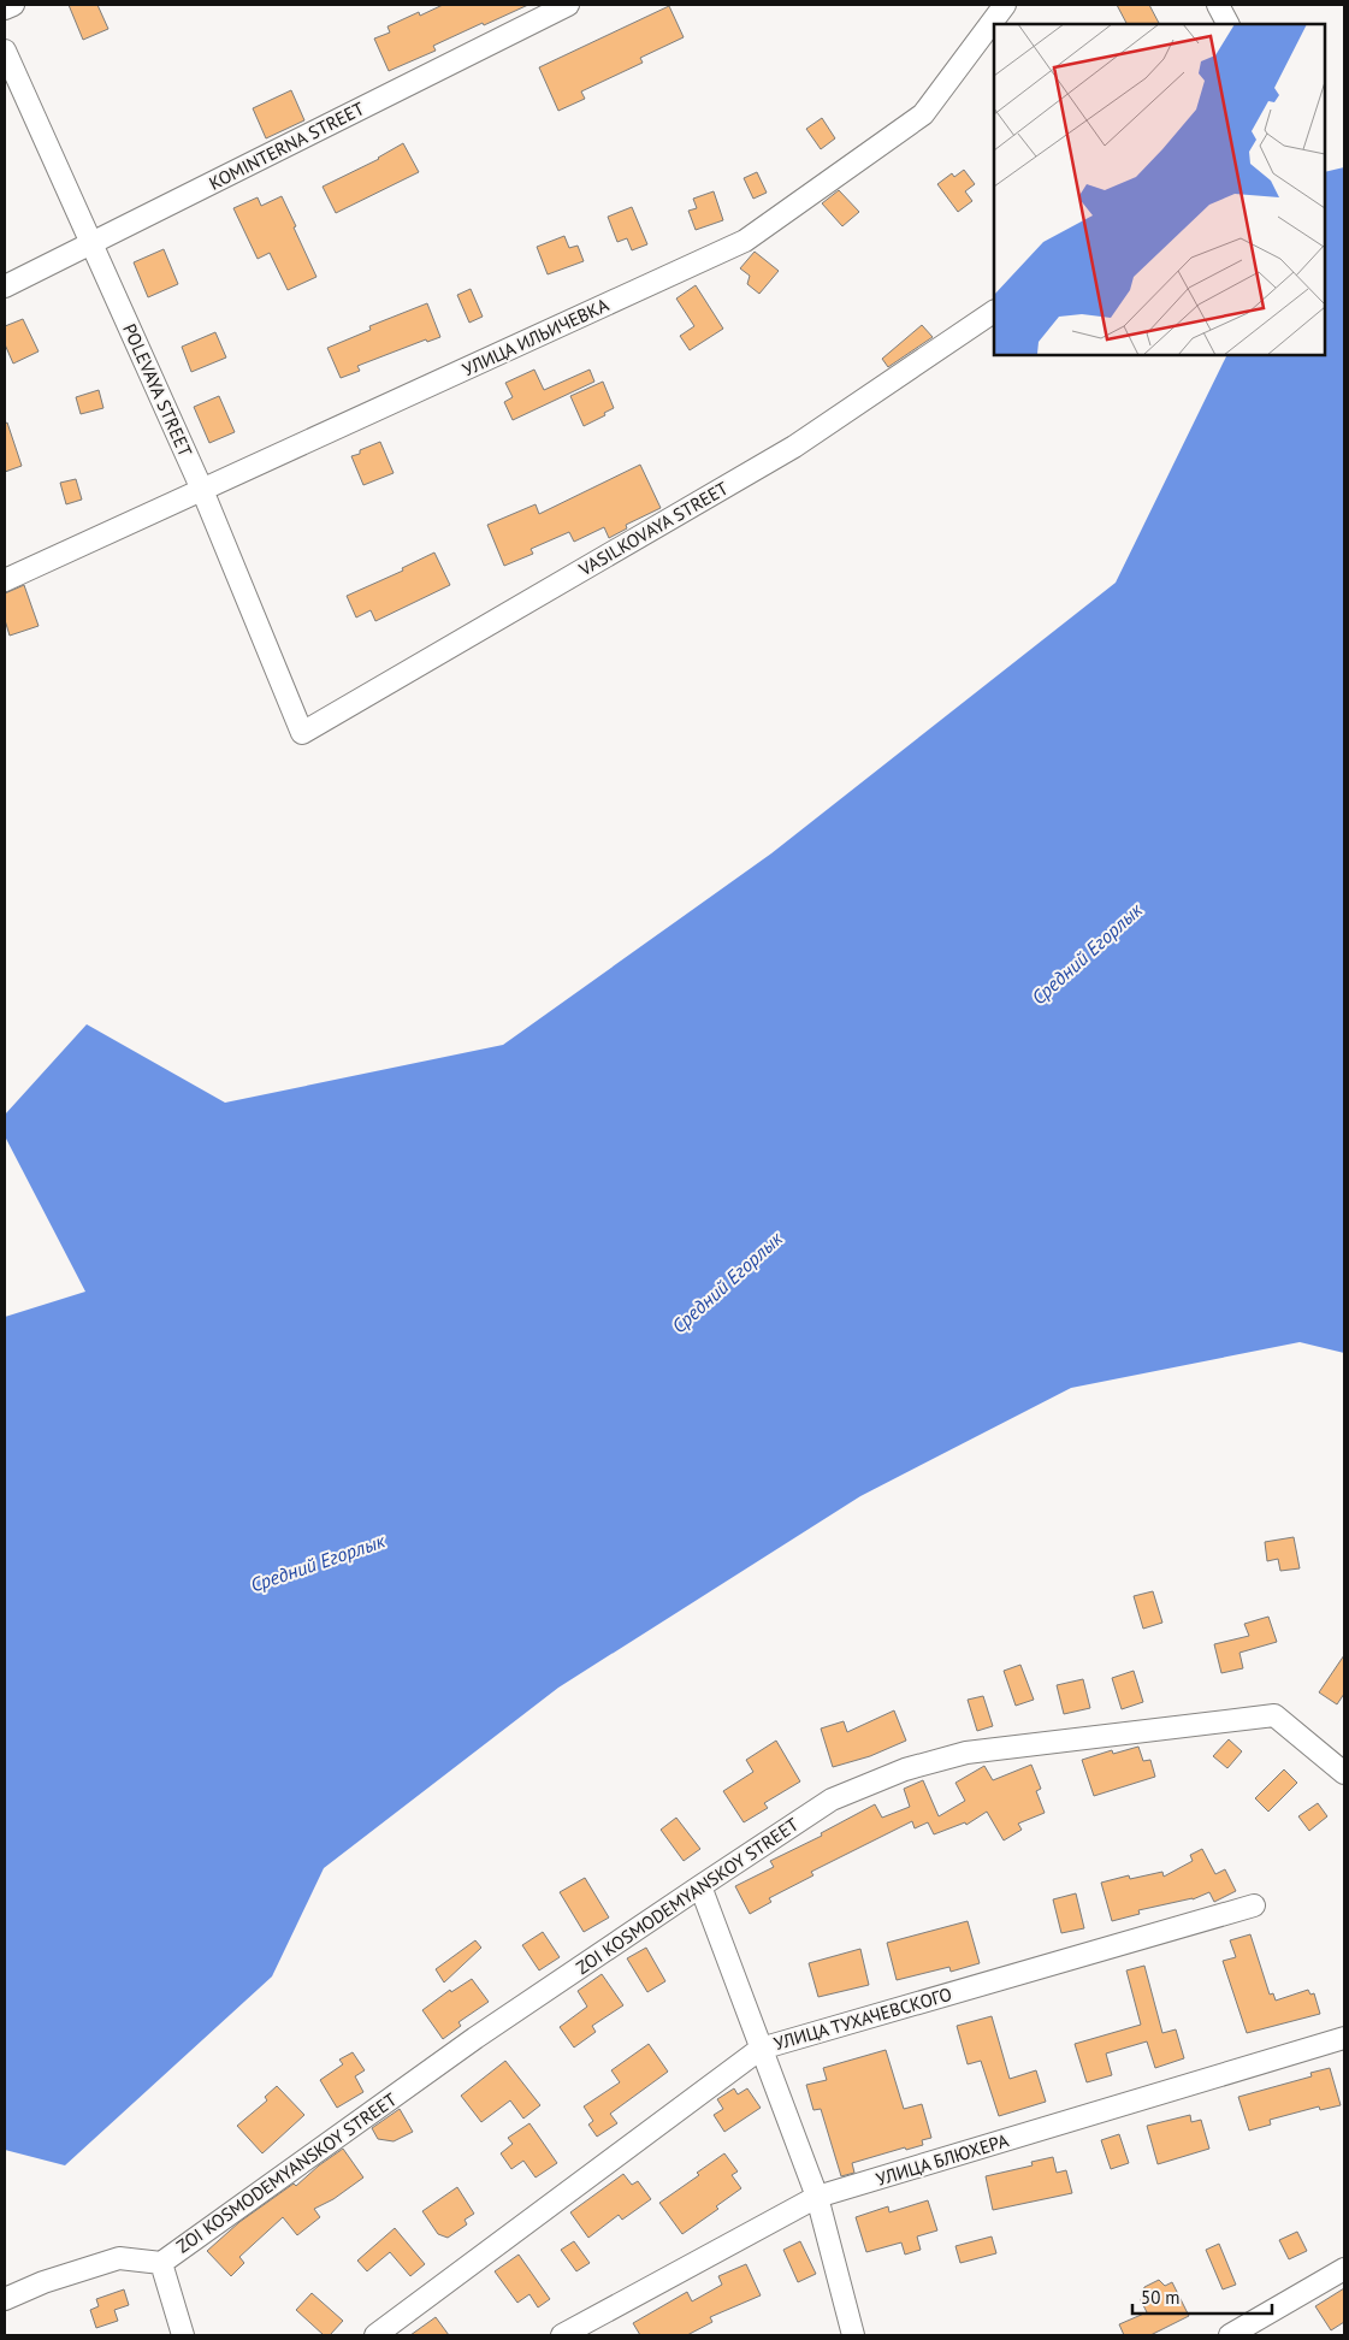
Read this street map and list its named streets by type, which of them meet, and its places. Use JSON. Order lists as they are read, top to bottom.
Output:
{
  "streets": {
    "street": [
      "KOMINTERNA STREET",
      "УЛИЦА ИЛЬИЧЕВКА",
      "POLEVAYA STREET",
      "VASILKOVAYA STREET",
      "ZOI KOSMODEMYANSKOY STREET",
      "УЛИЦА ТУХАЧЕВСКОГО",
      "УЛИЦА БЛЮХЕРА"
    ]
  },
  "crossings": [
    ["KOMINTERNA STREET", "POLEVAYA STREET"],
    ["УЛИЦА ИЛЬИЧЕВКА", "POLEVAYA STREET"],
    ["POLEVAYA STREET", "VASILKOVAYA STREET"]
  ],
  "water": ["Средний Егорлык"],
  "scale_bar": "50 m"
}
